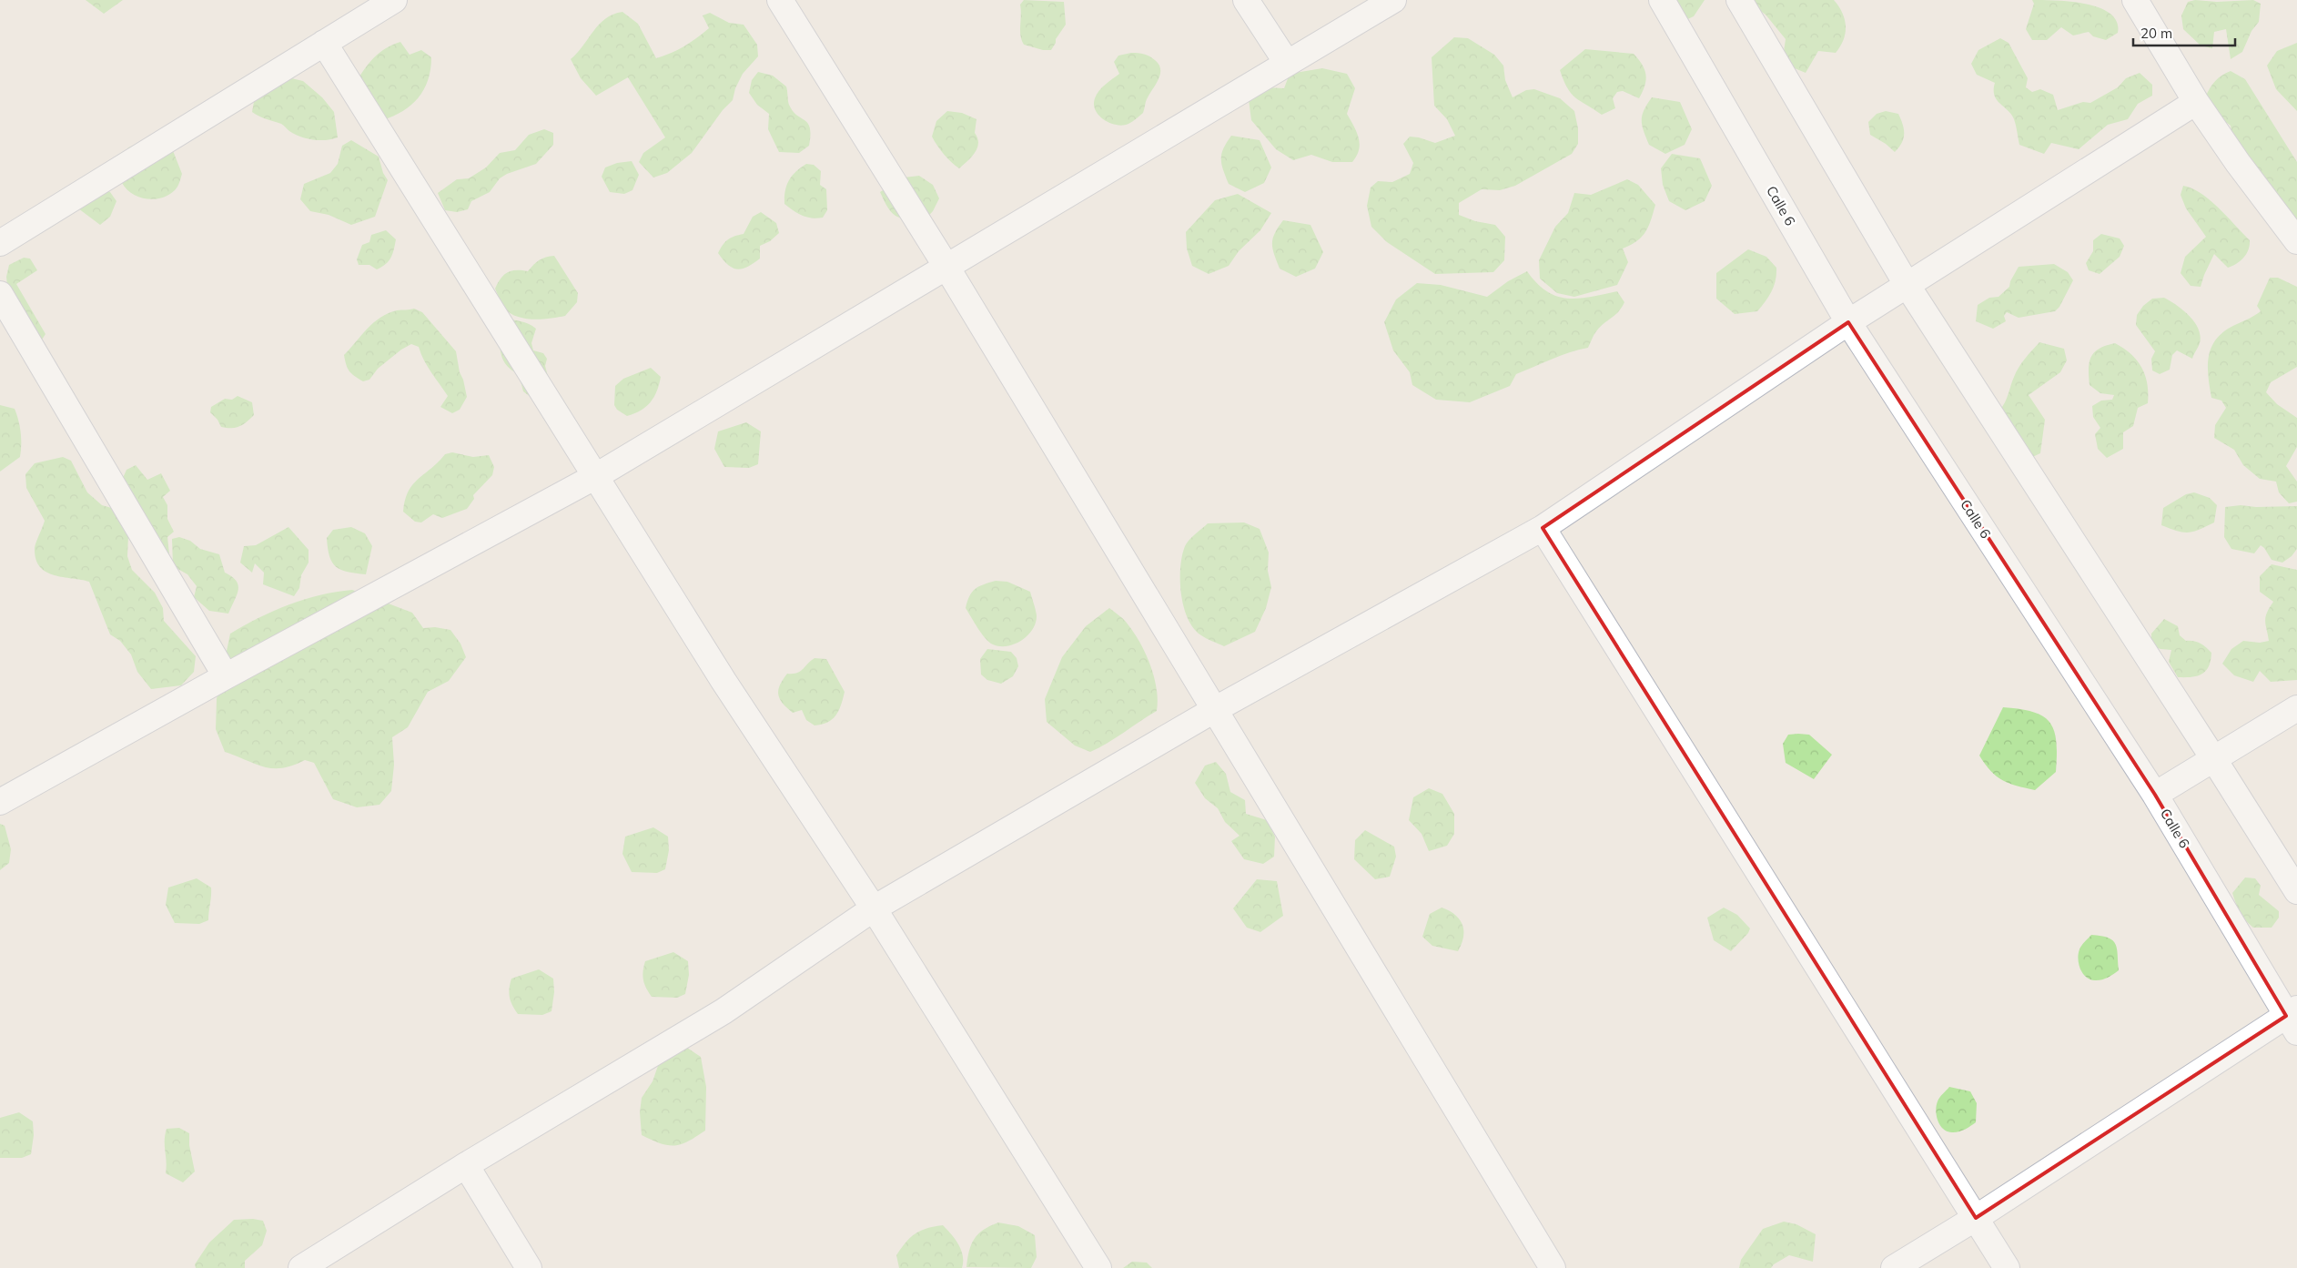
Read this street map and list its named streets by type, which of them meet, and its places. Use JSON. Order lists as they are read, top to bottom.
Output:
{
  "streets": {
    "street": ["Calle 6"]
  },
  "scale_bar": "20 m"
}
